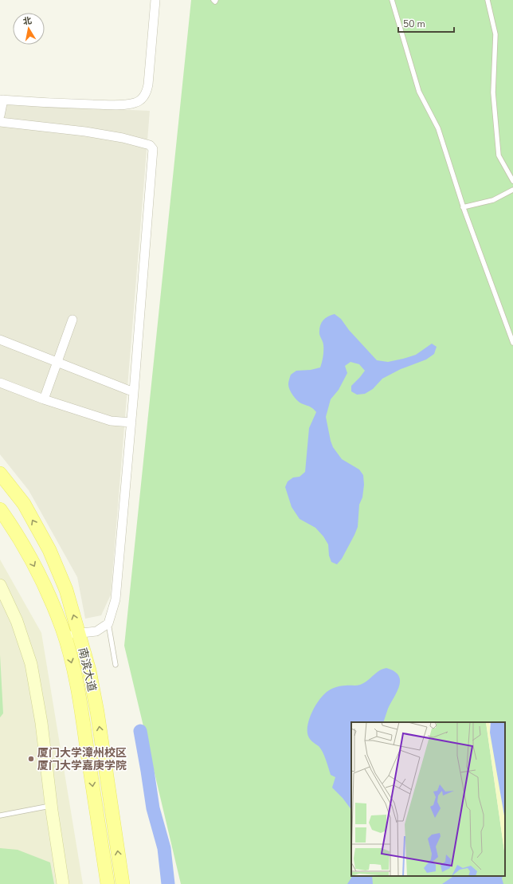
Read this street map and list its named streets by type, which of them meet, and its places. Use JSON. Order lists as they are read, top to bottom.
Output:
{
  "streets": {
    "main road": ["南滨大道"]
  },
  "places": ["厦门大学漳州校区 厦门大学嘉庚学院"],
  "scale_bar": "50 m",
  "north": "top"
}
